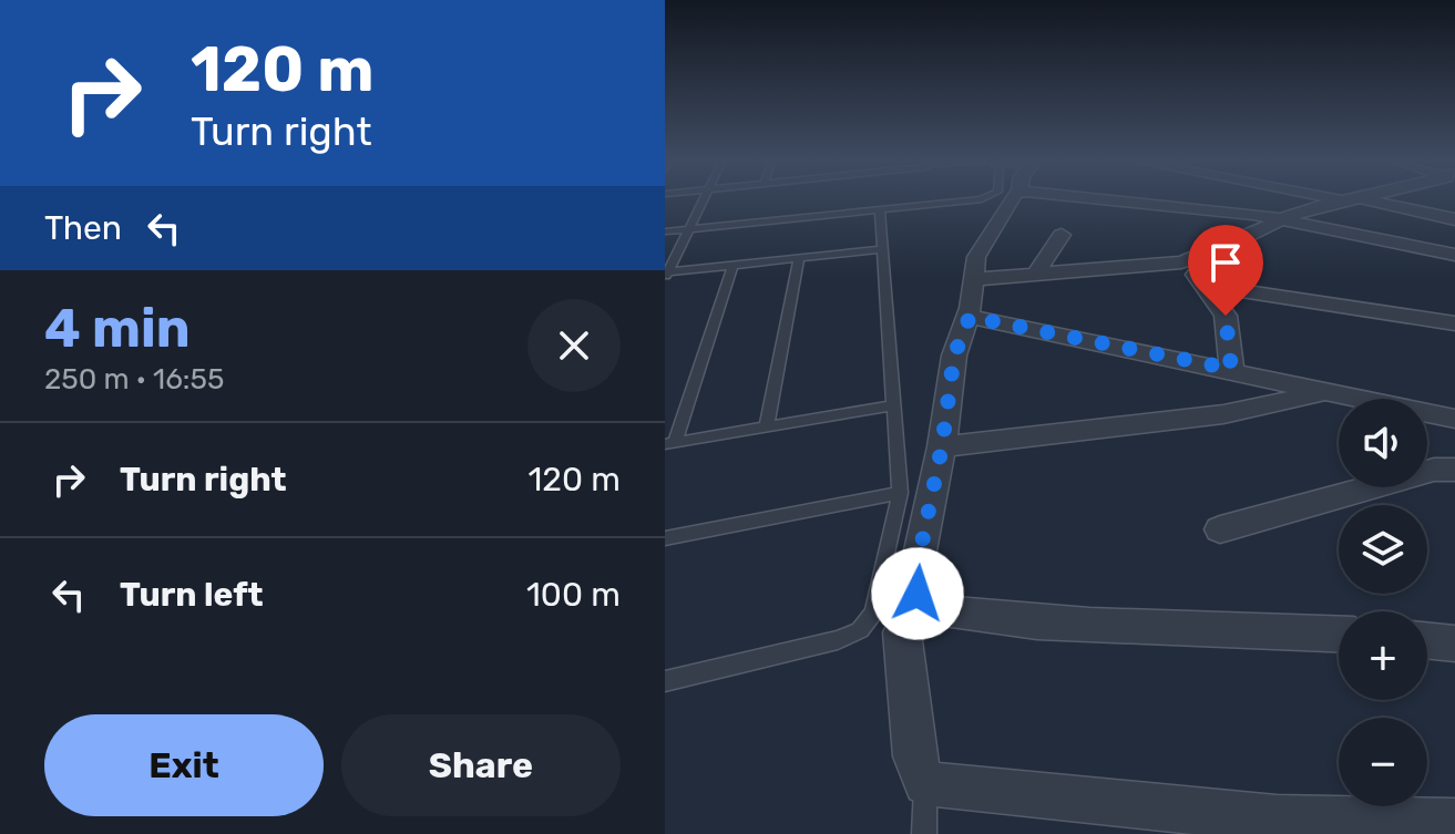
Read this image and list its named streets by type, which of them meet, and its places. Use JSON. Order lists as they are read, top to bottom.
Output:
{
  "page": {
    "turn": ["120 m", "Turn right"],
    "then": "Then",
    "heading": ["4 min", "250 m · 16:55"],
    "map_buttons": ["+", "−"],
    "list": [
      {
        "name": "Turn right",
        "value": "120 m"
      },
      {
        "name": "Turn left",
        "value": "100 m"
      }
    ],
    "buttons": ["Exit", "Share"]
  }
}
